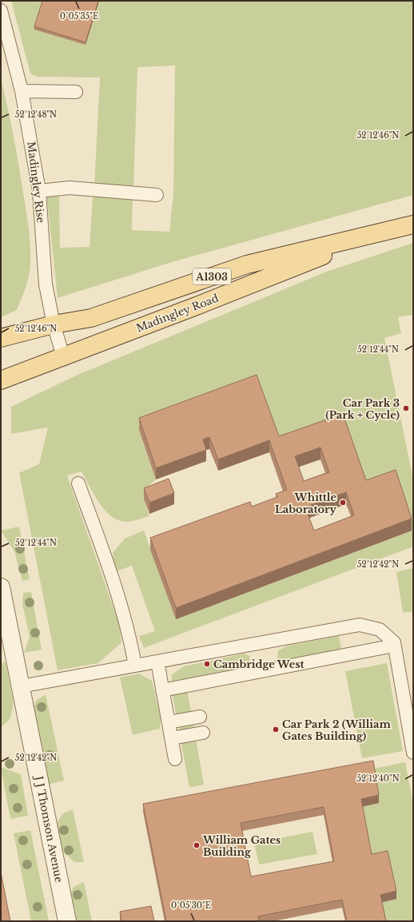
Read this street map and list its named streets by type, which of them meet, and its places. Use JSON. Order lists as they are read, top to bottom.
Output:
{
  "streets": {
    "main road": ["A1303", "Madingley Road"],
    "street": ["J J Thomson Avenue"],
    "lane": ["Madingley Rise"]
  },
  "crossings": [
    ["Madingley Rise", "Madingley Road"]
  ],
  "places": [
    "Car Park 3 (Park + Cycle)",
    "Whittle Laboratory",
    "Cambridge West",
    "Car Park 2 (William Gates Building)",
    "William Gates Building"
  ],
  "coordinates": [
    "0°05'35\"E",
    "52°12'48\"N",
    "52°12'46\"N",
    "52°12'44\"N",
    "52°12'42\"N",
    "52°12'40\"N",
    "0°05'30\"E"
  ]
}
